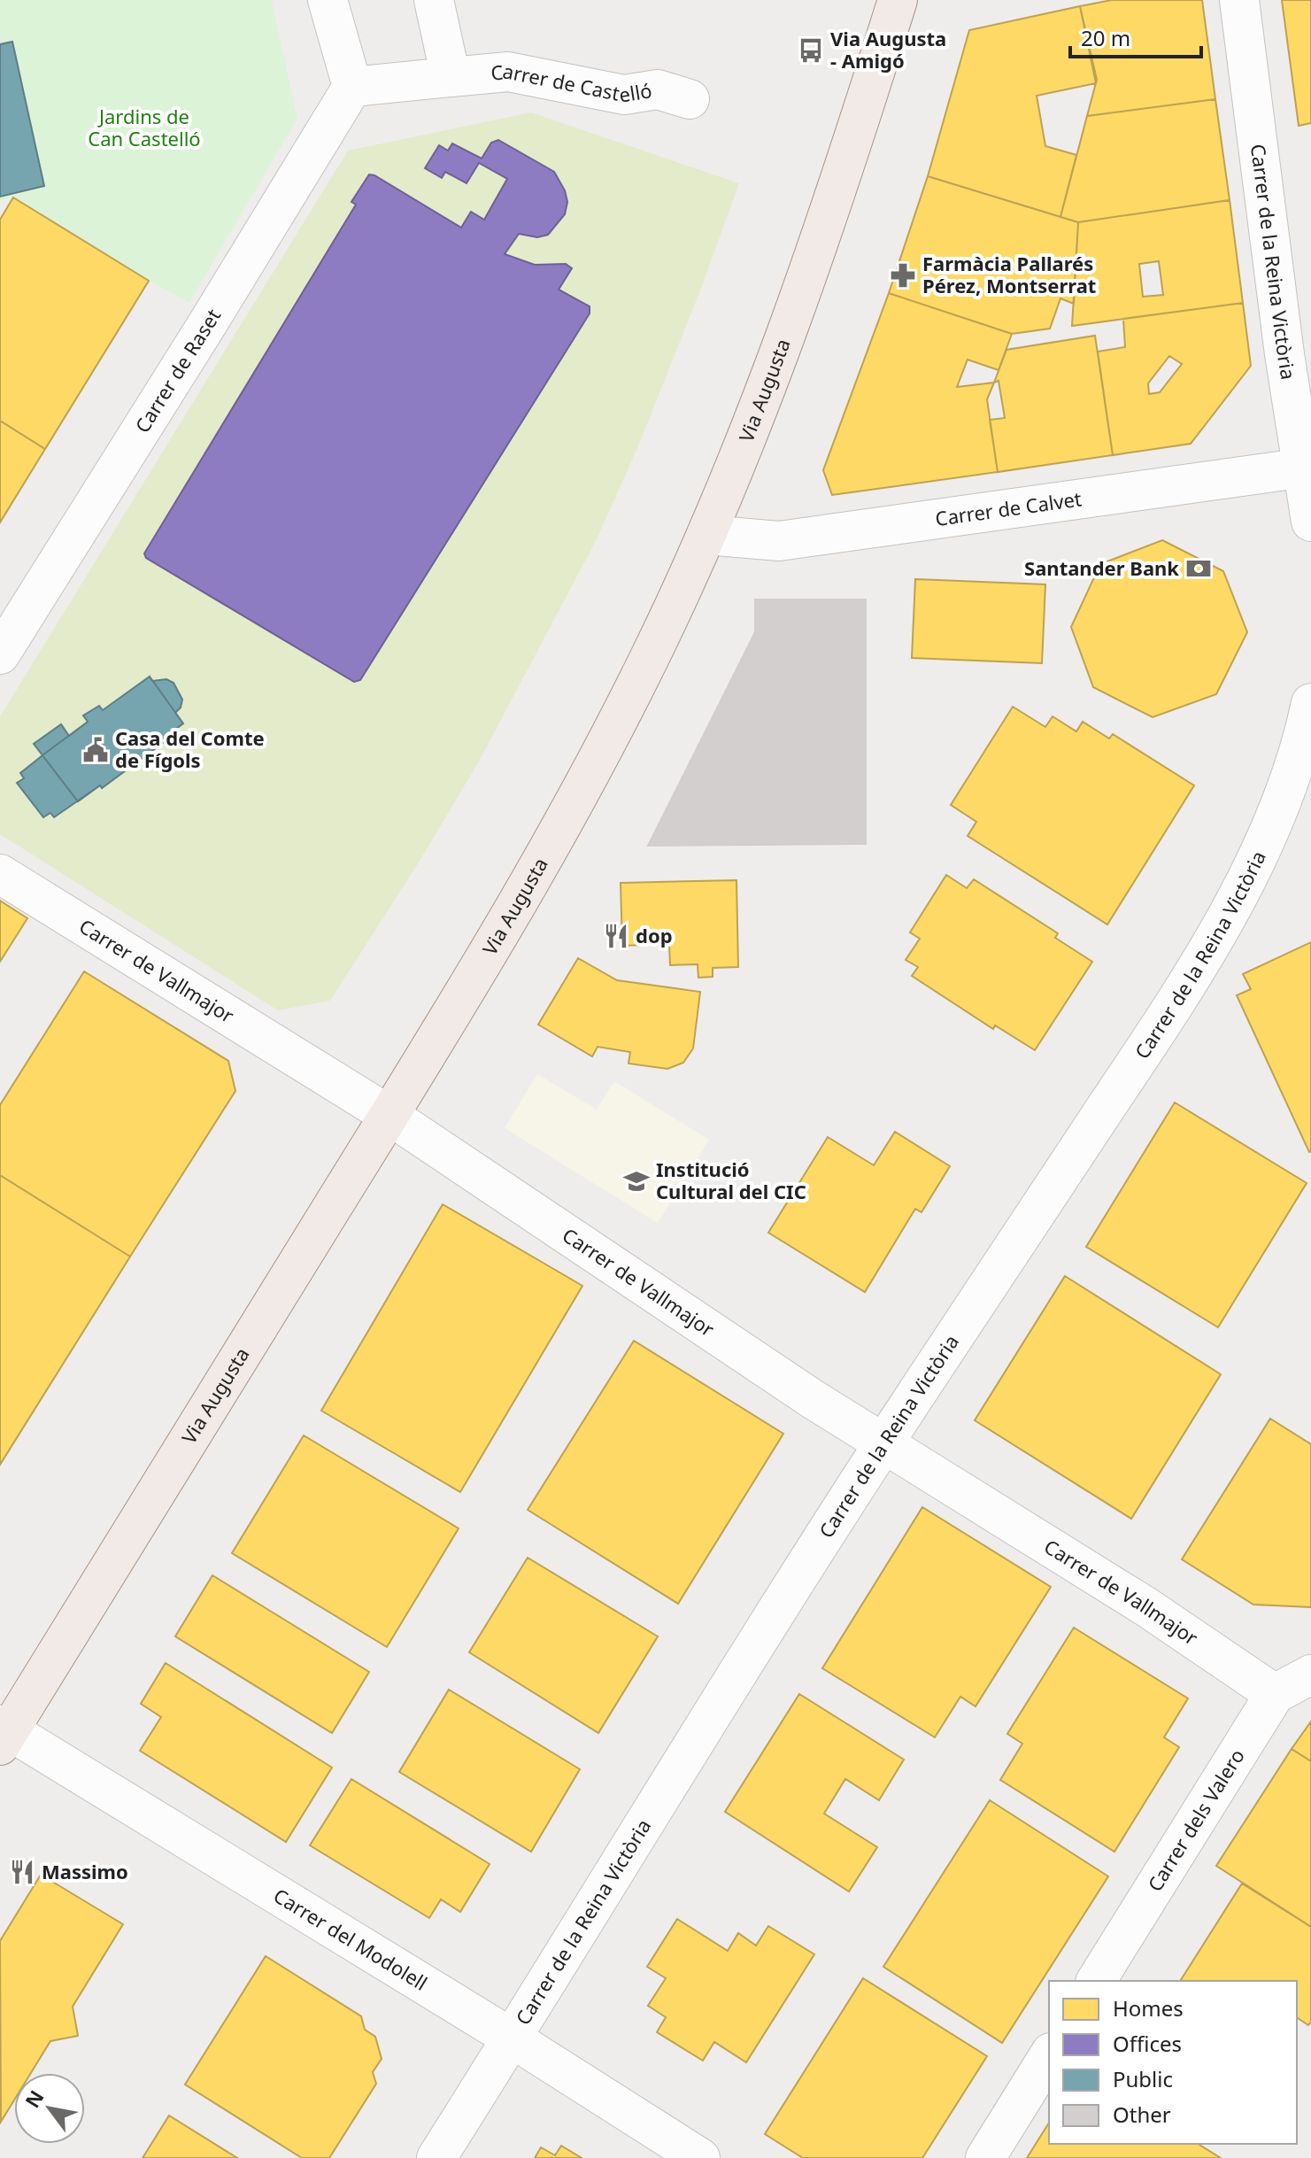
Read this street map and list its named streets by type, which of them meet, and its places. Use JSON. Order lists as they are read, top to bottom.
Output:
{
  "streets": {
    "main road": ["Via Augusta"],
    "street": [
      "Carrer de Castelló",
      "Carrer de la Reina Victòria",
      "Carrer de Raset",
      "Carrer de Calvet",
      "Carrer de Vallmajor",
      "Carrer dels Valero",
      "Carrer del Modolell"
    ]
  },
  "crossings": [
    ["Carrer de Castelló", "Carrer de Raset"],
    ["Carrer de la Reina Victòria", "Carrer de Calvet"],
    ["Carrer de la Reina Victòria", "Carrer de Vallmajor"],
    ["Carrer de la Reina Victòria", "Carrer del Modolell"],
    ["Via Augusta", "Carrer de Calvet"],
    ["Via Augusta", "Carrer de Vallmajor"],
    ["Via Augusta", "Carrer del Modolell"],
    ["Carrer de Vallmajor", "Carrer dels Valero"]
  ],
  "parks": ["Jardins de Can Castelló"],
  "places": {
    "bus stop": ["Via Augusta - Amigó"],
    "pharmacy": ["Farmàcia Pallarés Pérez, Montserrat"],
    "bank": ["Santander Bank"],
    "public building": ["Casa del Comte de Fígols"],
    "restaurant": ["dop", "Massimo"],
    "school or university": ["Institució Cultural del CIC"]
  },
  "legend": [
    "Homes",
    "Offices",
    "Public",
    "Other"
  ],
  "scale_bar": "20 m",
  "north": "top left"
}
